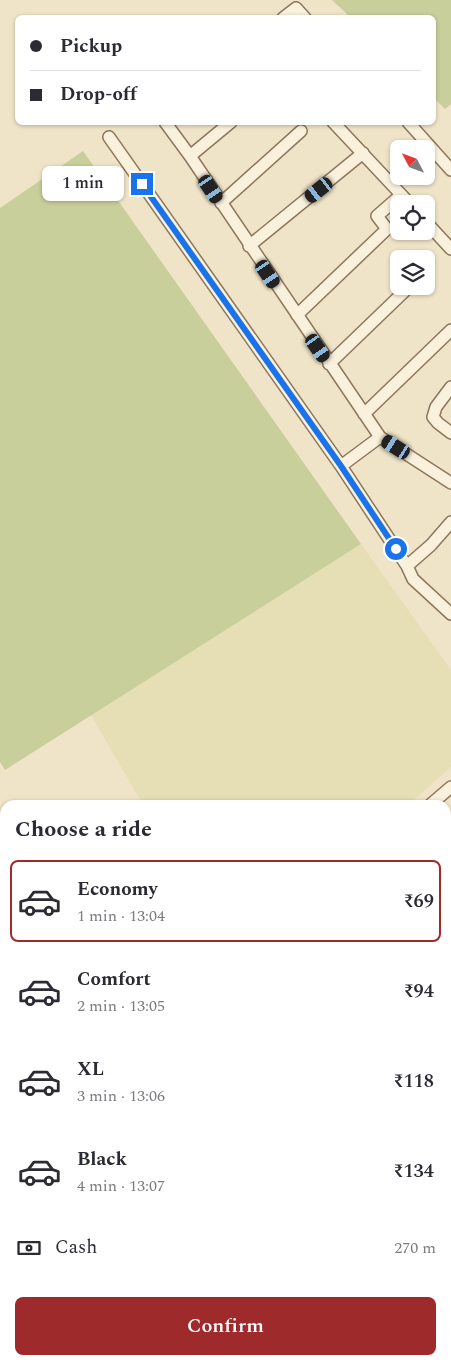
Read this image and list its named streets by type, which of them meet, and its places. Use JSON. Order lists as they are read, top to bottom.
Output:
{
  "north": "top left",
  "page": {
    "banner": ["Pickup", "Drop-off"],
    "bubble": "1 min",
    "heading": "Choose a ride",
    "list": [
      {
        "name": "Economy",
        "note": "1 min · 13:04",
        "value": "₹69"
      },
      {
        "name": "Comfort",
        "note": "2 min · 13:05",
        "value": "₹94"
      },
      {
        "name": "XL",
        "note": "3 min · 13:06",
        "value": "₹118"
      },
      {
        "name": "Black",
        "note": "4 min · 13:07",
        "value": "₹134"
      }
    ],
    "pay": ["Cash", "270 m"],
    "buttons": "Confirm"
  }
}
